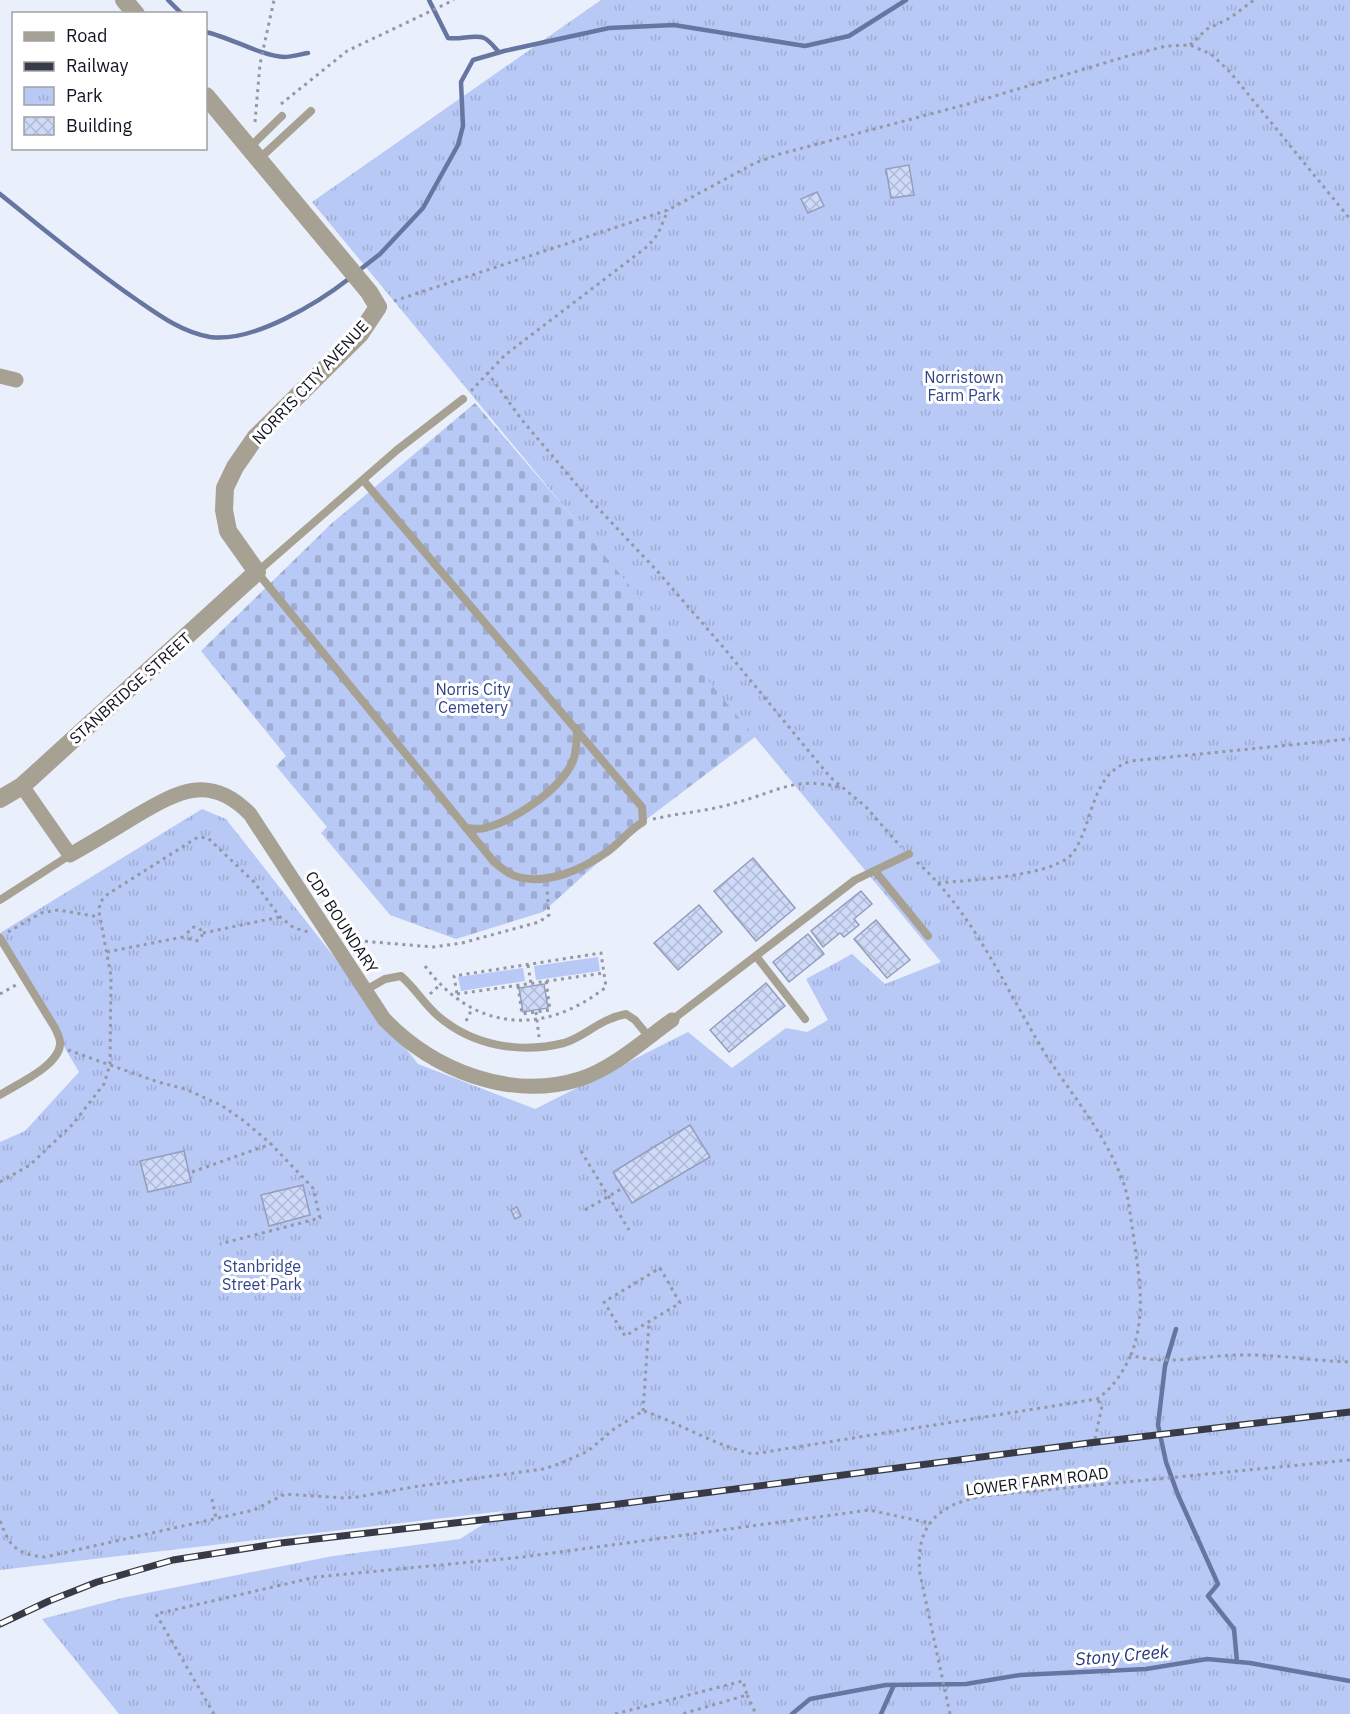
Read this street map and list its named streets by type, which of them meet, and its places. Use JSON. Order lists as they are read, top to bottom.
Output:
{
  "streets": {
    "street": ["NORRIS CITY AVENUE", "STANBRIDGE STREET", "CDP BOUNDARY"],
    "path": ["LOWER FARM ROAD"]
  },
  "crossings": [
    ["NORRIS CITY AVENUE", "STANBRIDGE STREET"]
  ],
  "water": ["Stony Creek"],
  "parks": ["Norristown Farm Park", "Norris City Cemetery", "Stanbridge Street Park"],
  "legend": [
    "Road",
    "Railway",
    "Park",
    "Building"
  ]
}
